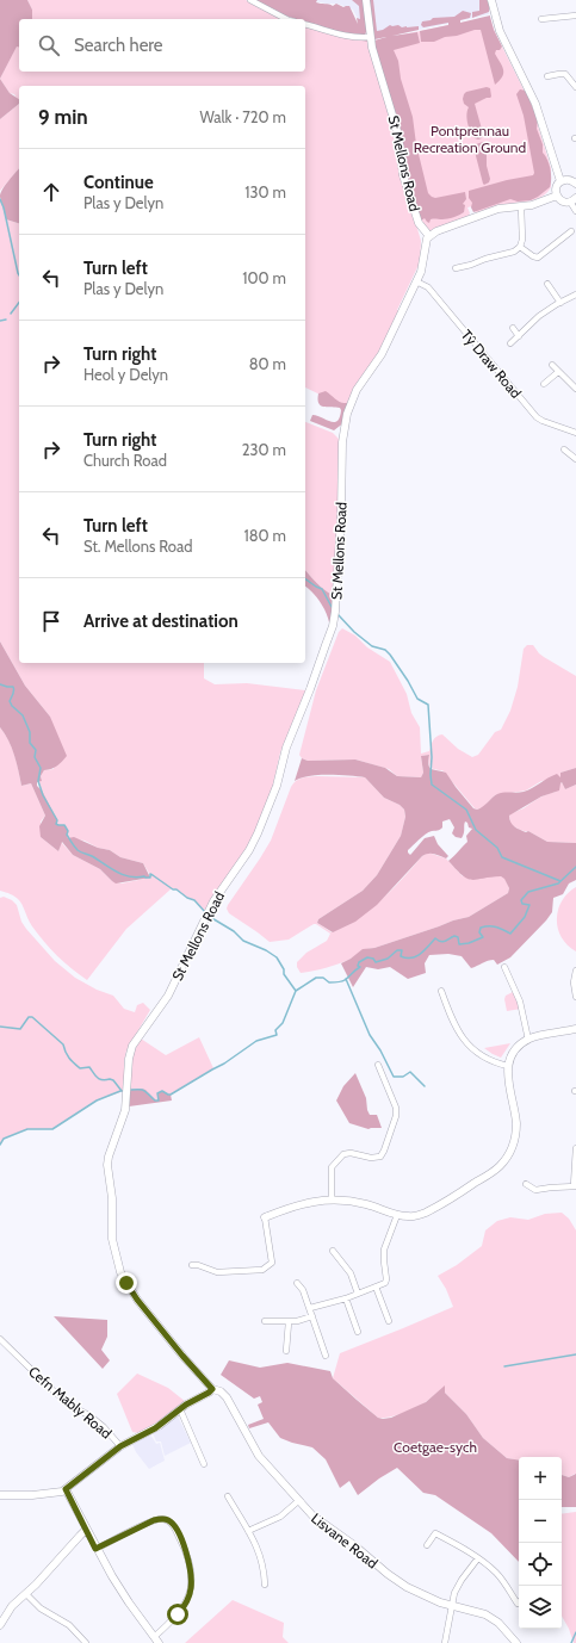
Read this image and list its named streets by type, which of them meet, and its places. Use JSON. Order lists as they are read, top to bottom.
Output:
{
  "streets": {
    "main road": ["St Mellons Road", "Lisvane Road"],
    "street": ["Tŷ Draw Road", "Cefn Mably Road"]
  },
  "crossings": [
    ["St Mellons Road", "Tŷ Draw Road"],
    ["St Mellons Road", "Lisvane Road"]
  ],
  "parks": ["Pontprennau Recreation Ground", "Coetgae-sych"],
  "page": {
    "search": "Search here",
    "heading": ["9 min", "Walk · 720 m"],
    "list": [
      ["Continue", "Plas y Delyn", "130 m"],
      ["Turn left", "Plas y Delyn", "100 m"],
      ["Turn right", "Heol y Delyn", "80 m"],
      ["Turn right", "Church Road", "230 m"],
      ["Turn left", "St. Mellons Road", "180 m"],
      "Arrive at destination"
    ],
    "map_buttons": ["+", "−"]
  }
}
